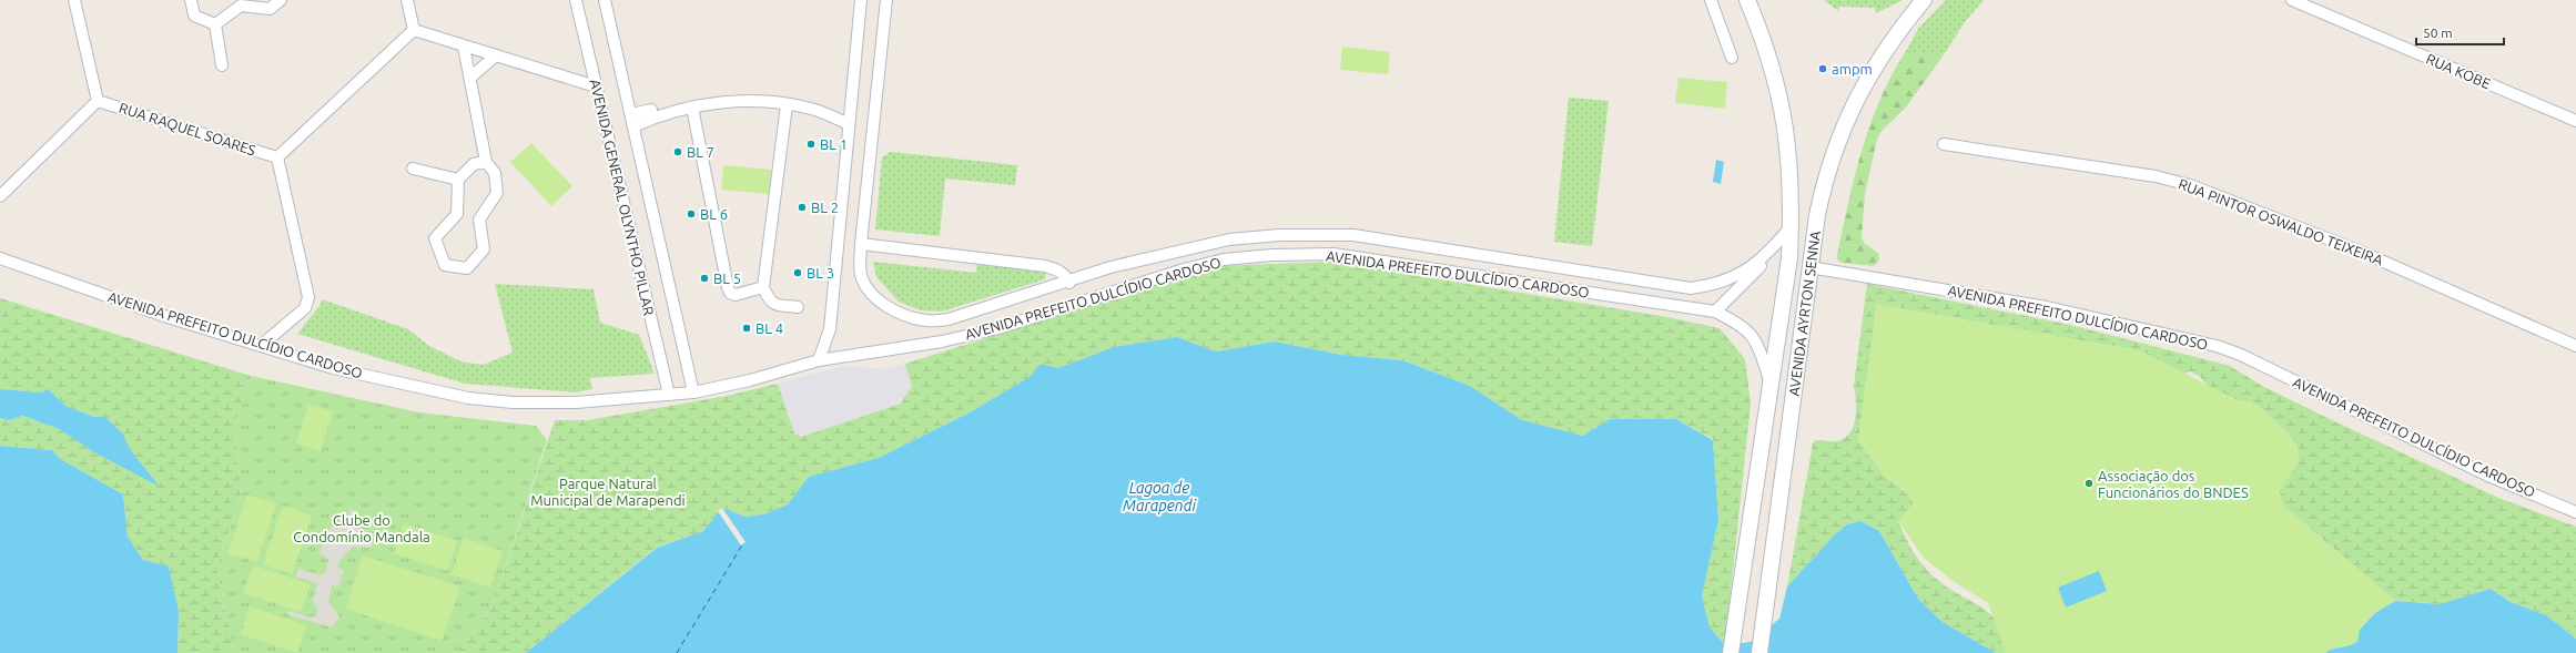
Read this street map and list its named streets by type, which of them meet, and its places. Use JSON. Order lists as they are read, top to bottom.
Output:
{
  "streets": {
    "main road": ["AVENIDA AYRTON SENNA"],
    "street": [
      "RUA KOBE",
      "RUA RAQUEL SOARES",
      "AVENIDA GENERAL OLYNTHO PILLAR",
      "RUA PINTOR OSWALDO TEIXEIRA",
      "AVENIDA PREFEITO DULCÍDIO CARDOSO"
    ]
  },
  "crossings": [
    ["AVENIDA GENERAL OLYNTHO PILLAR", "AVENIDA PREFEITO DULCÍDIO CARDOSO"],
    ["AVENIDA PREFEITO DULCÍDIO CARDOSO", "AVENIDA AYRTON SENNA"]
  ],
  "water": ["Lagoa de Marapendi"],
  "parks": ["Parque Natural Municipal de Marapendi", "Clube do Condomínio Mandala"],
  "places": [
    "ampm",
    "BL 1",
    "BL 7",
    "BL 2",
    "BL 6",
    "BL 3",
    "BL 5",
    "BL 4",
    "Associação dos Funcionários do BNDES"
  ],
  "scale_bar": "50 m"
}
